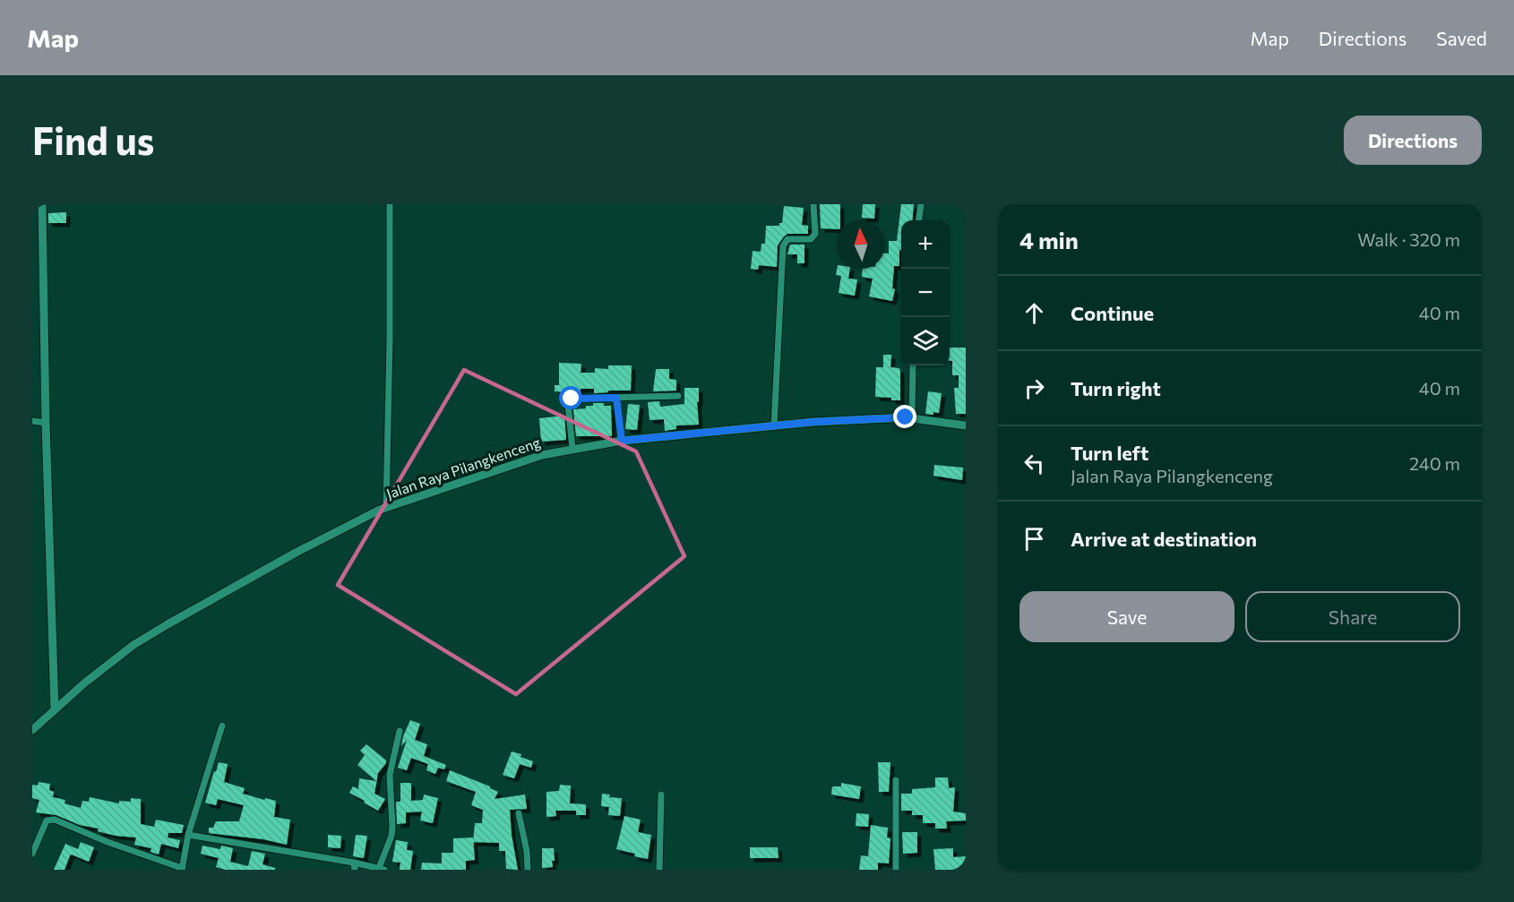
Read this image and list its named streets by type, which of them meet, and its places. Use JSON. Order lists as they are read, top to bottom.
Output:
{
  "streets": {
    "main road": ["Jalan Raya Pilangkenceng"]
  },
  "north": "top",
  "page": {
    "header": "Map",
    "nav": ["Map", "Directions", "Saved"],
    "buttons": [
      "Directions",
      ["Save", "Share"]
    ],
    "title": "Find us",
    "heading": ["4 min", "Walk · 320 m"],
    "map_buttons": ["+", "−"],
    "list": [
      ["Continue", "40 m"],
      ["Turn right", "40 m"],
      ["Turn left", "Jalan Raya Pilangkenceng", "240 m"],
      "Arrive at destination"
    ]
  }
}
